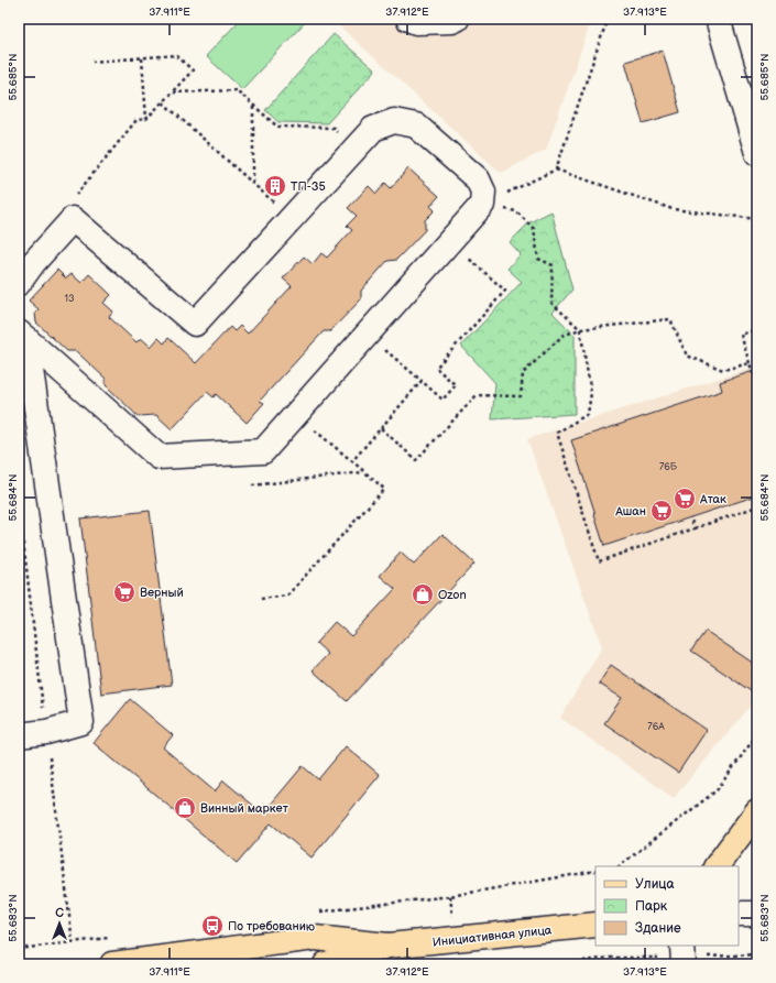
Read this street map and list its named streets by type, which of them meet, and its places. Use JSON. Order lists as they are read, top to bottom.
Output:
{
  "streets": {
    "main road": ["Инициативная улица"]
  },
  "places": {
    "building": ["ТП-35"],
    "supermarket": ["Атак", "Ашан", "Верный"],
    "shop": ["Ozon", "Винный маркет"],
    "bus stop": ["По требованию"]
  },
  "house_numbers": ["13", "76Б", "76А"],
  "legend": ["Улица", "Парк", "Здание"],
  "north": "top",
  "coordinates": [
    "37.911°E",
    "37.912°E",
    "37.913°E",
    "55.685°N",
    "55.684°N",
    "55.683°N"
  ]
}
